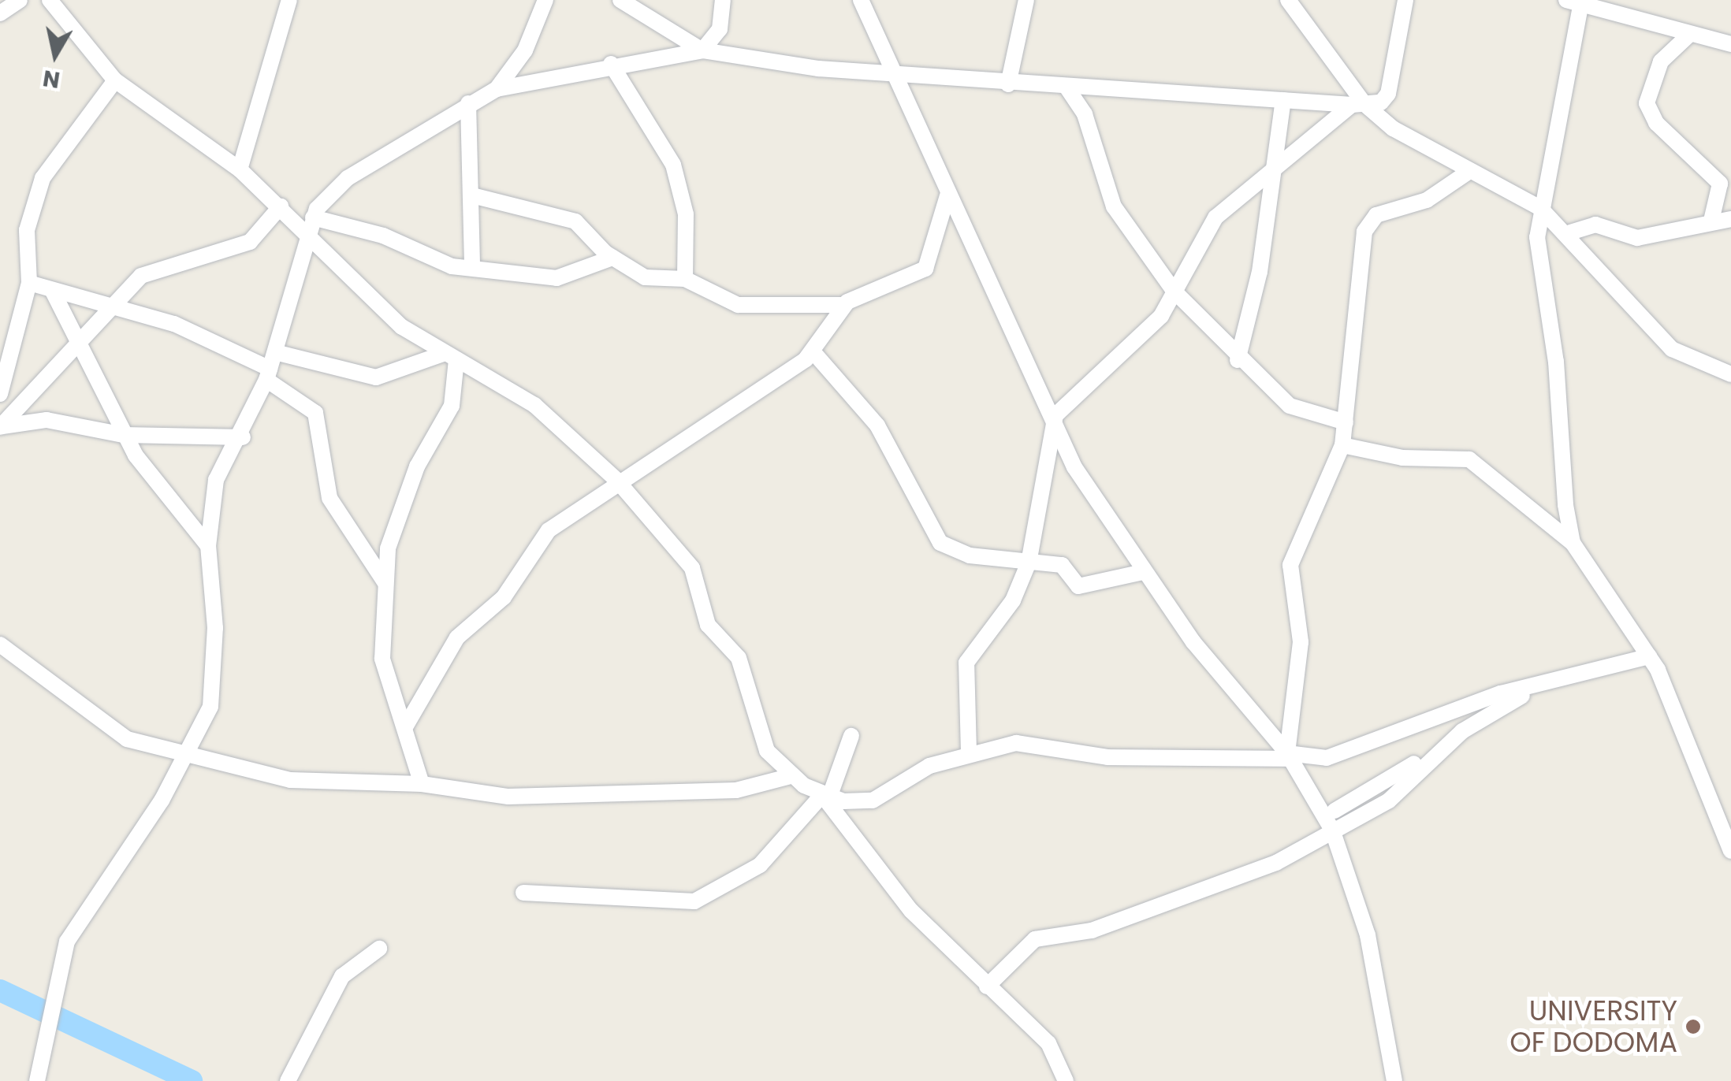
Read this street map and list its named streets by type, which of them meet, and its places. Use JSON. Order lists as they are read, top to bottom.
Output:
{
  "places": ["UNIVERSITY OF DODOMA"],
  "north": "bottom"
}
